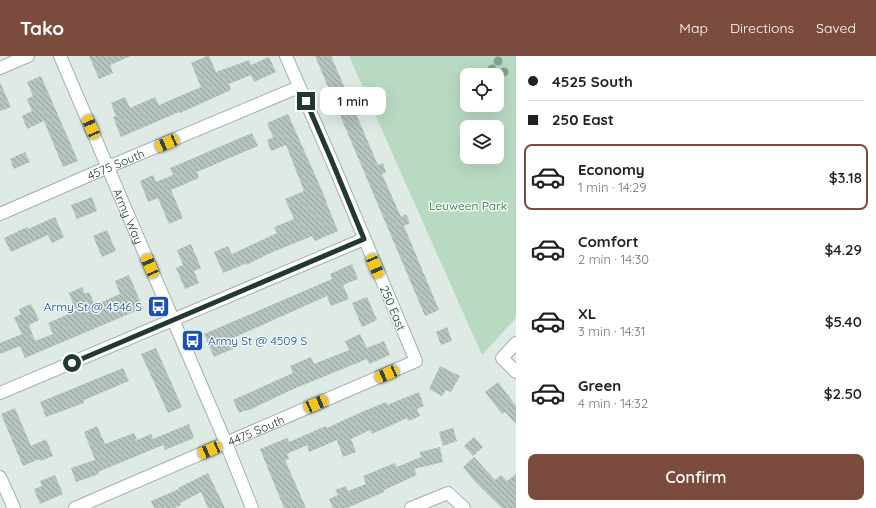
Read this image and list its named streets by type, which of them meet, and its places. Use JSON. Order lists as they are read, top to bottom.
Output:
{
  "streets": {
    "street": [
      "4575 South",
      "Army Way",
      "250 East",
      "4475 South"
    ]
  },
  "crossings": [
    ["4575 South", "Army Way"],
    ["4575 South", "250 East"],
    ["Army Way", "4475 South"],
    ["250 East", "4475 South"]
  ],
  "parks": ["Leuween Park"],
  "places": {
    "bus stop": ["Army St @ 4546 S", "Army St @ 4509 S"]
  },
  "page": {
    "header": "Tako",
    "nav": ["Map", "Directions", "Saved"],
    "banner": ["4525 South", "250 East"],
    "bubble": "1 min",
    "list": [
      {
        "name": "Economy",
        "note": "1 min · 14:29",
        "value": "$3.18"
      },
      {
        "name": "Comfort",
        "note": "2 min · 14:30",
        "value": "$4.29"
      },
      {
        "name": "XL",
        "note": "3 min · 14:31",
        "value": "$5.40"
      },
      {
        "name": "Green",
        "note": "4 min · 14:32",
        "value": "$2.50"
      }
    ],
    "buttons": "Confirm"
  }
}
